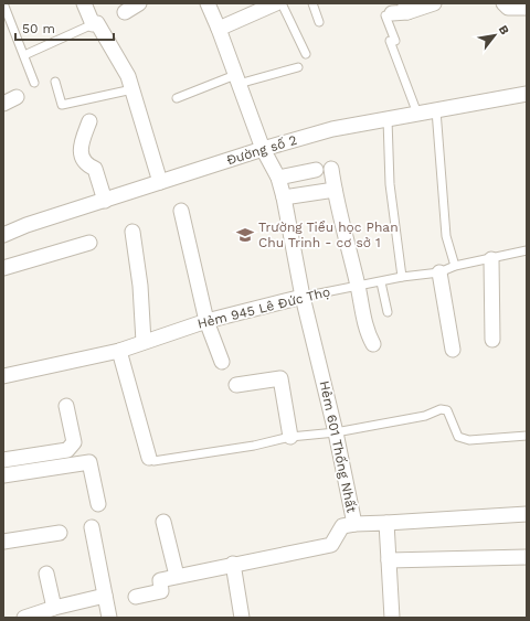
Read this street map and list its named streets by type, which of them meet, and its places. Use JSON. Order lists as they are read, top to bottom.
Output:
{
  "streets": {
    "street": ["Đường số 2", "Hẻm 945 Lê Đức Thọ", "Hẻm 601 Thống Nhất"]
  },
  "crossings": [
    ["Đường số 2", "Hẻm 601 Thống Nhất"],
    ["Hẻm 945 Lê Đức Thọ", "Hẻm 601 Thống Nhất"]
  ],
  "places": {
    "school or university": ["Trường Tiểu học Phan Chu Trinh - cơ sở 1"]
  },
  "scale_bar": "50 m",
  "north": "top right"
}
